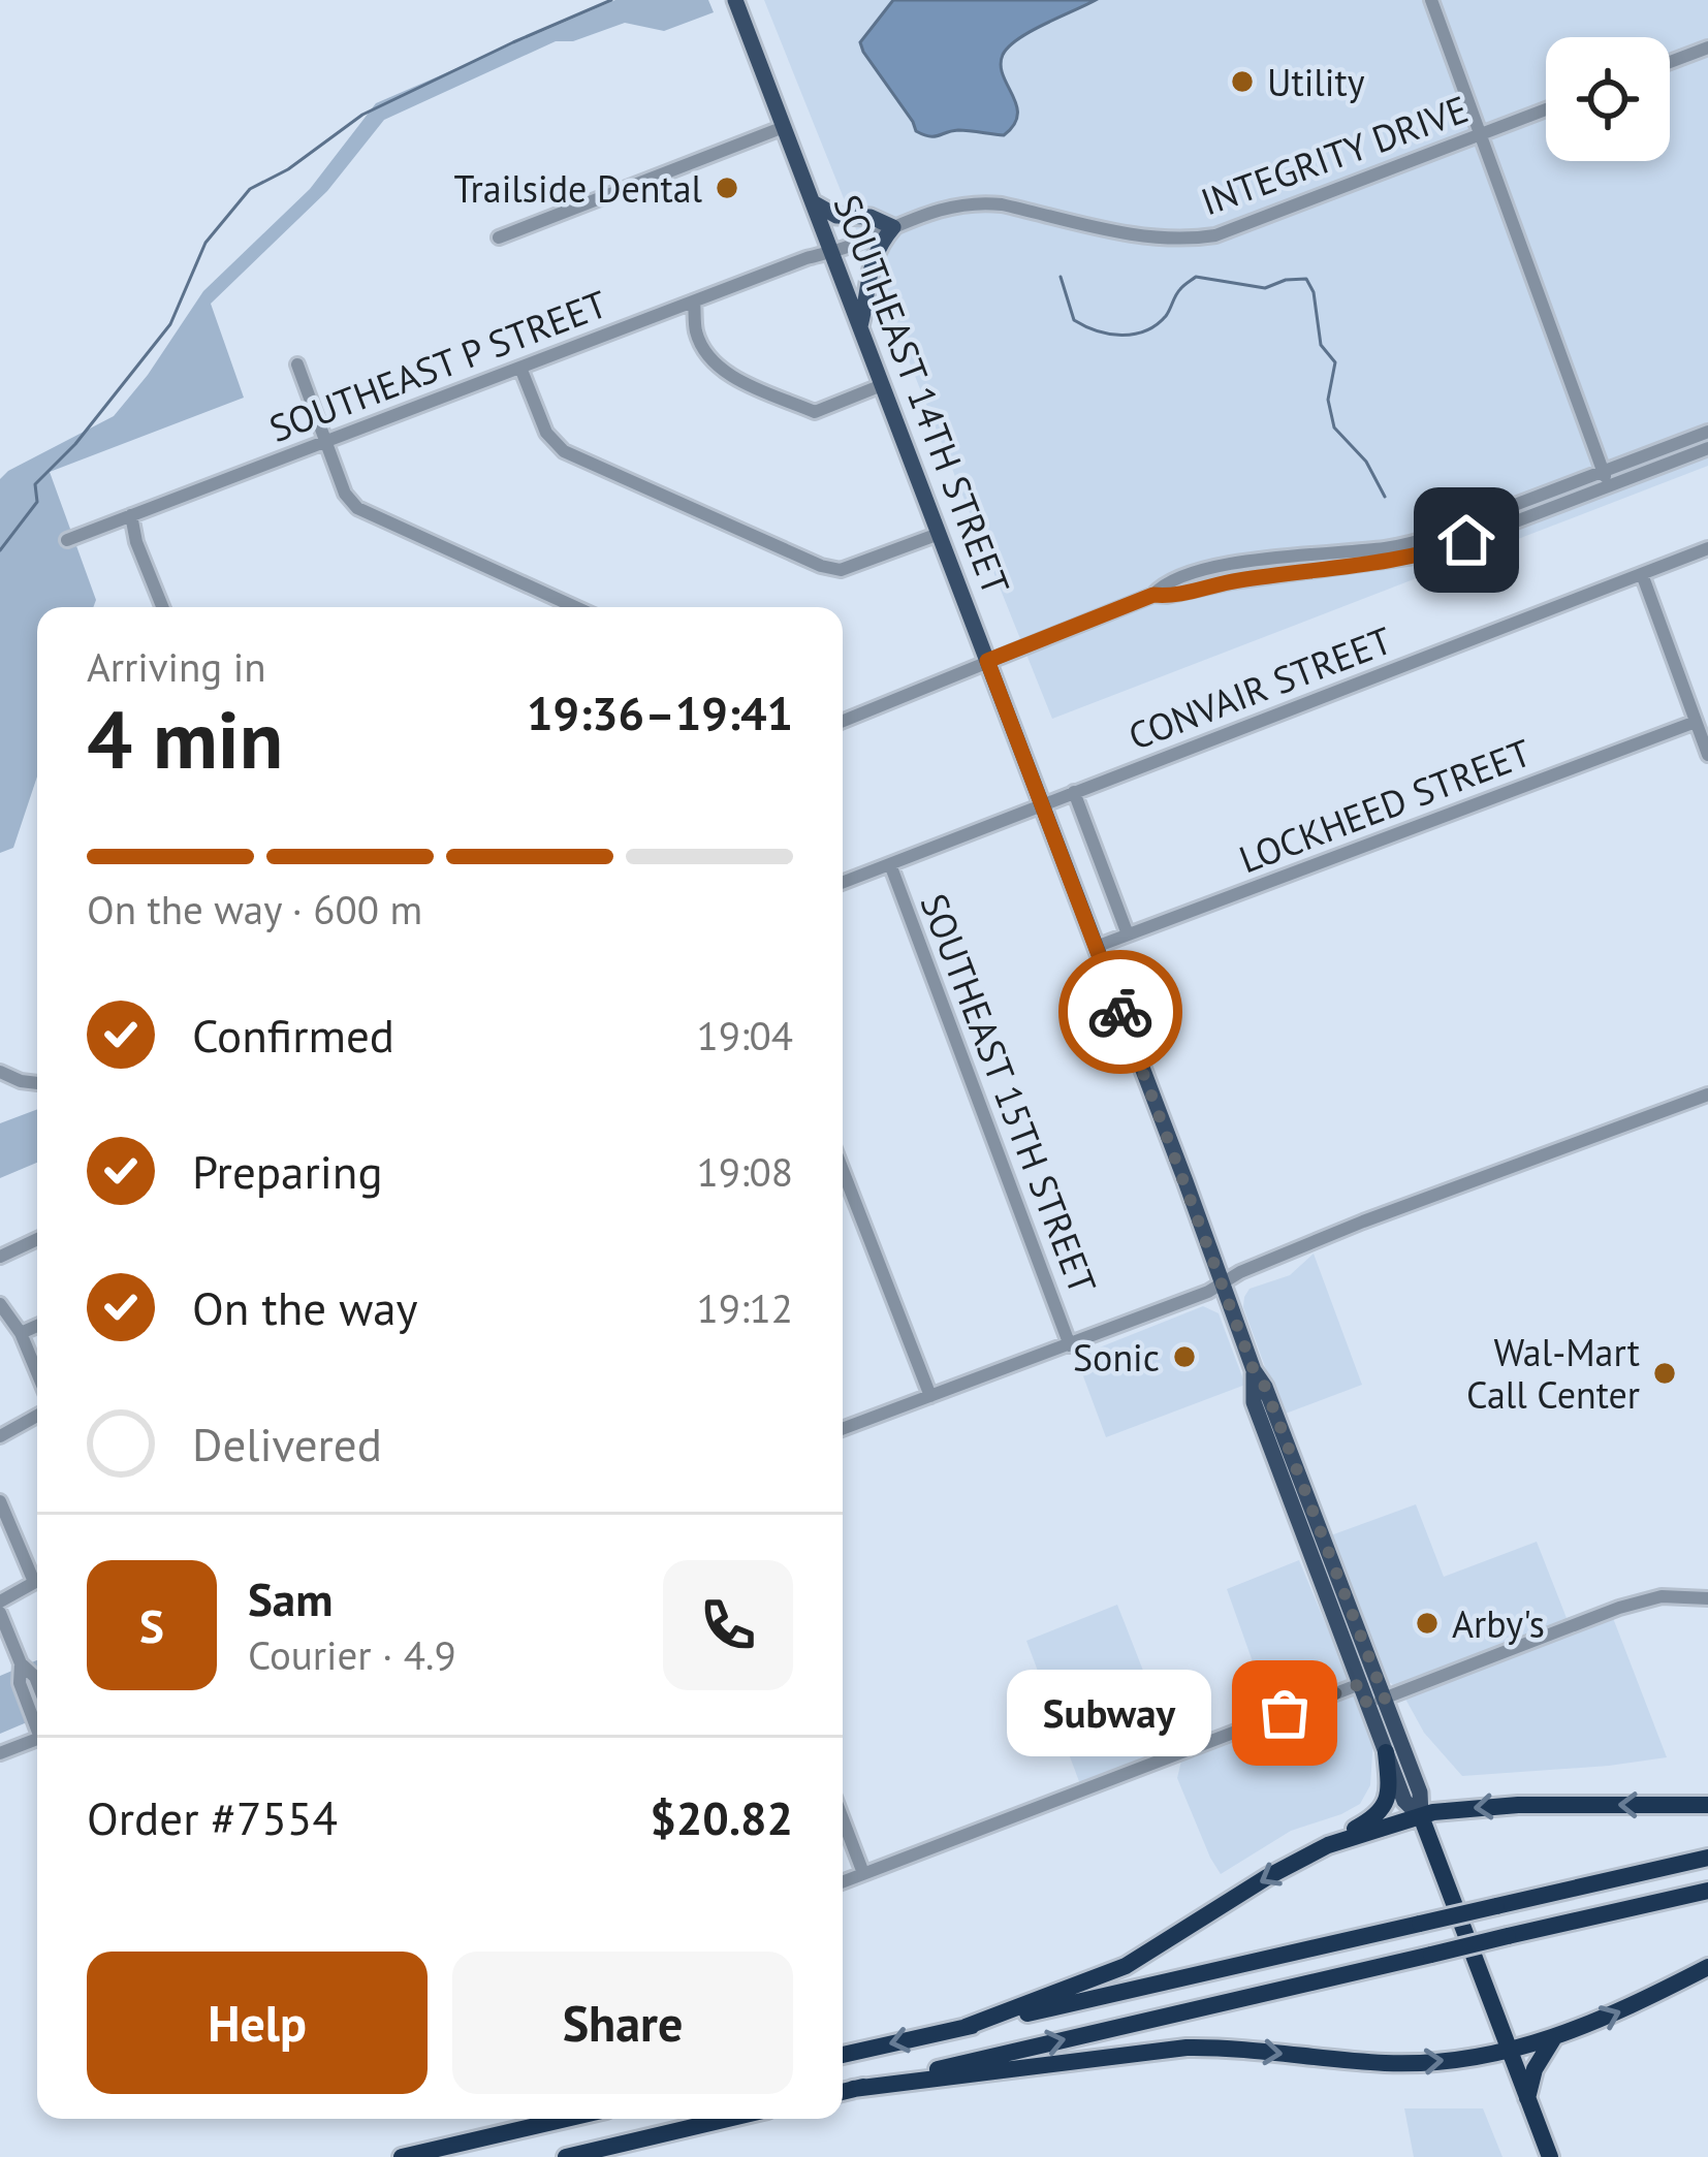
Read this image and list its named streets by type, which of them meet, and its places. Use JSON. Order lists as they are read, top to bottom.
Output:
{
  "streets": {
    "highway": ["SOUTHEAST 14TH STREET"],
    "street": [
      "INTEGRITY DRIVE",
      "SOUTHEAST P STREET",
      "CONVAIR STREET",
      "LOCKHEED STREET",
      "SOUTHEAST 15TH STREET"
    ]
  },
  "crossings": [
    ["INTEGRITY DRIVE", "SOUTHEAST P STREET"],
    ["INTEGRITY DRIVE", "SOUTHEAST 14TH STREET"],
    ["SOUTHEAST P STREET", "SOUTHEAST 14TH STREET"],
    ["SOUTHEAST 14TH STREET", "CONVAIR STREET"],
    ["SOUTHEAST 14TH STREET", "LOCKHEED STREET"],
    ["CONVAIR STREET", "SOUTHEAST 15TH STREET"]
  ],
  "places": [
    "Utility",
    "Trailside Dental",
    "Sonic",
    "Wal-Mart Call Center",
    "Arby's",
    "Subway"
  ],
  "page": {
    "heading": ["4 min", "Arriving in", "19:36–19:41"],
    "panel": [
      "Sam",
      "Courier · 4.9",
      "Order #7554",
      "$20.82"
    ],
    "bar": "On the way · 600 m",
    "list": [
      ["Confirmed", "19:04"],
      ["Preparing", "19:08"],
      ["On the way", "19:12"],
      "Delivered"
    ],
    "round": "S",
    "bubble": "Subway",
    "buttons": ["Help", "Share"]
  }
}
